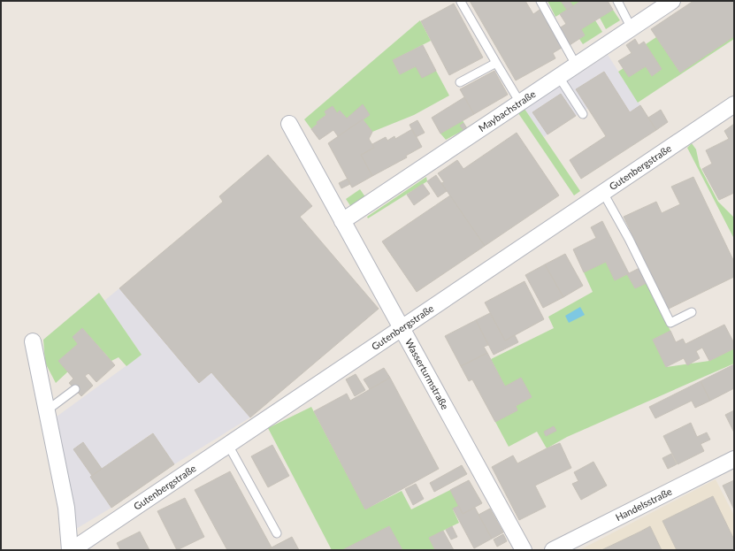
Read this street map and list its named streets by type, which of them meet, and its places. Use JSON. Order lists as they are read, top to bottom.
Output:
{
  "streets": {
    "street": [
      "Maybachstraße",
      "Gutenbergstraße",
      "Wasserturmstraße",
      "Handelsstraße"
    ]
  },
  "crossings": [
    ["Maybachstraße", "Wasserturmstraße"],
    ["Gutenbergstraße", "Wasserturmstraße"]
  ]
}
